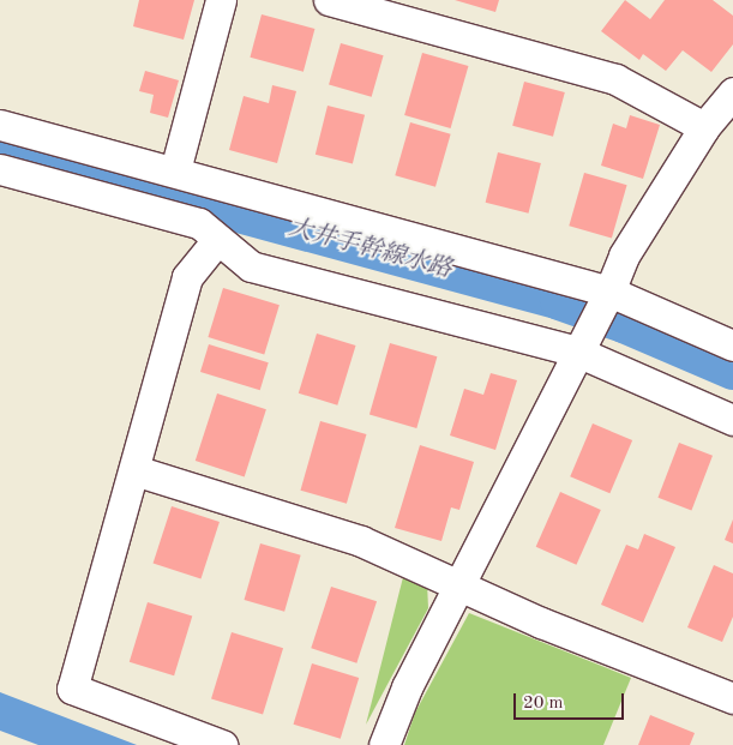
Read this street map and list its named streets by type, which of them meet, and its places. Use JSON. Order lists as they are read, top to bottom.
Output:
{
  "water": ["大井手幹線水路"],
  "scale_bar": "20 m"
}
